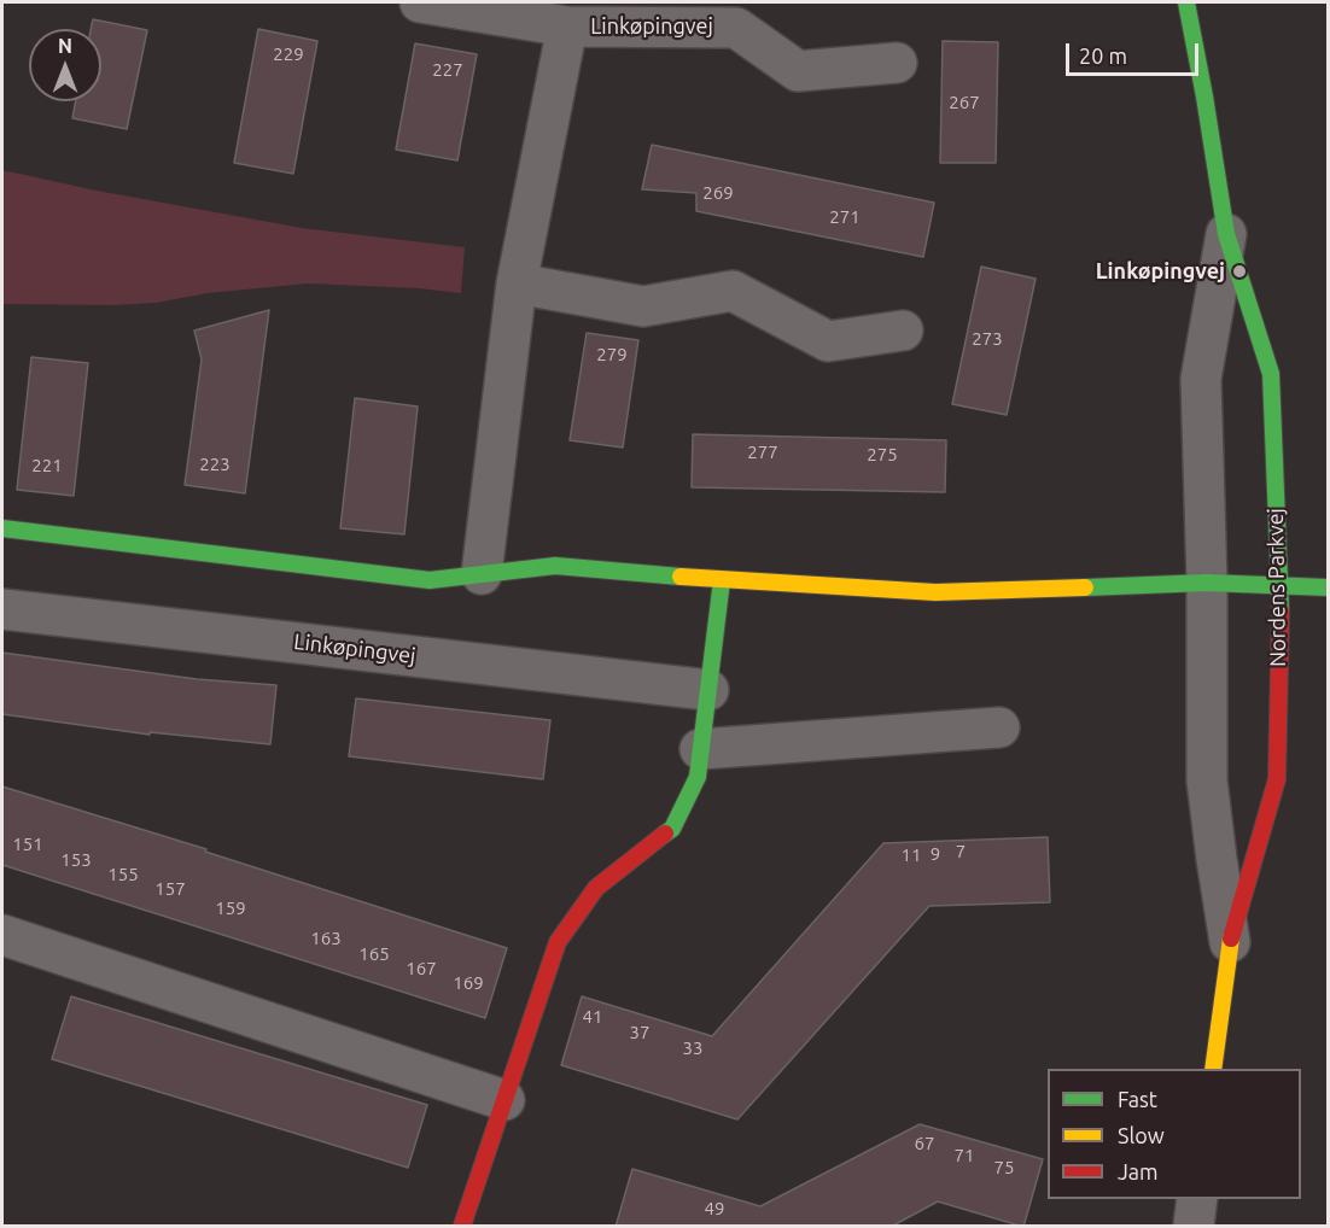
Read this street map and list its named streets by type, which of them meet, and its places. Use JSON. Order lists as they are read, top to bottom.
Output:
{
  "streets": {
    "street": ["Linkøpingvej", "Nordens Parkvej"]
  },
  "places": ["Linkøpingvej"],
  "house_numbers": [
    "229",
    "227",
    "267",
    "269",
    "271",
    "273",
    "279",
    "277",
    "275",
    "223",
    "221",
    "151",
    "7",
    "9",
    "11",
    "153",
    "155",
    "157",
    "159",
    "163",
    "165",
    "167",
    "169",
    "41",
    "37",
    "33",
    "67",
    "71",
    "75",
    "49"
  ],
  "legend": ["Fast", "Slow", "Jam"],
  "scale_bar": "20 m",
  "north": "top"
}
